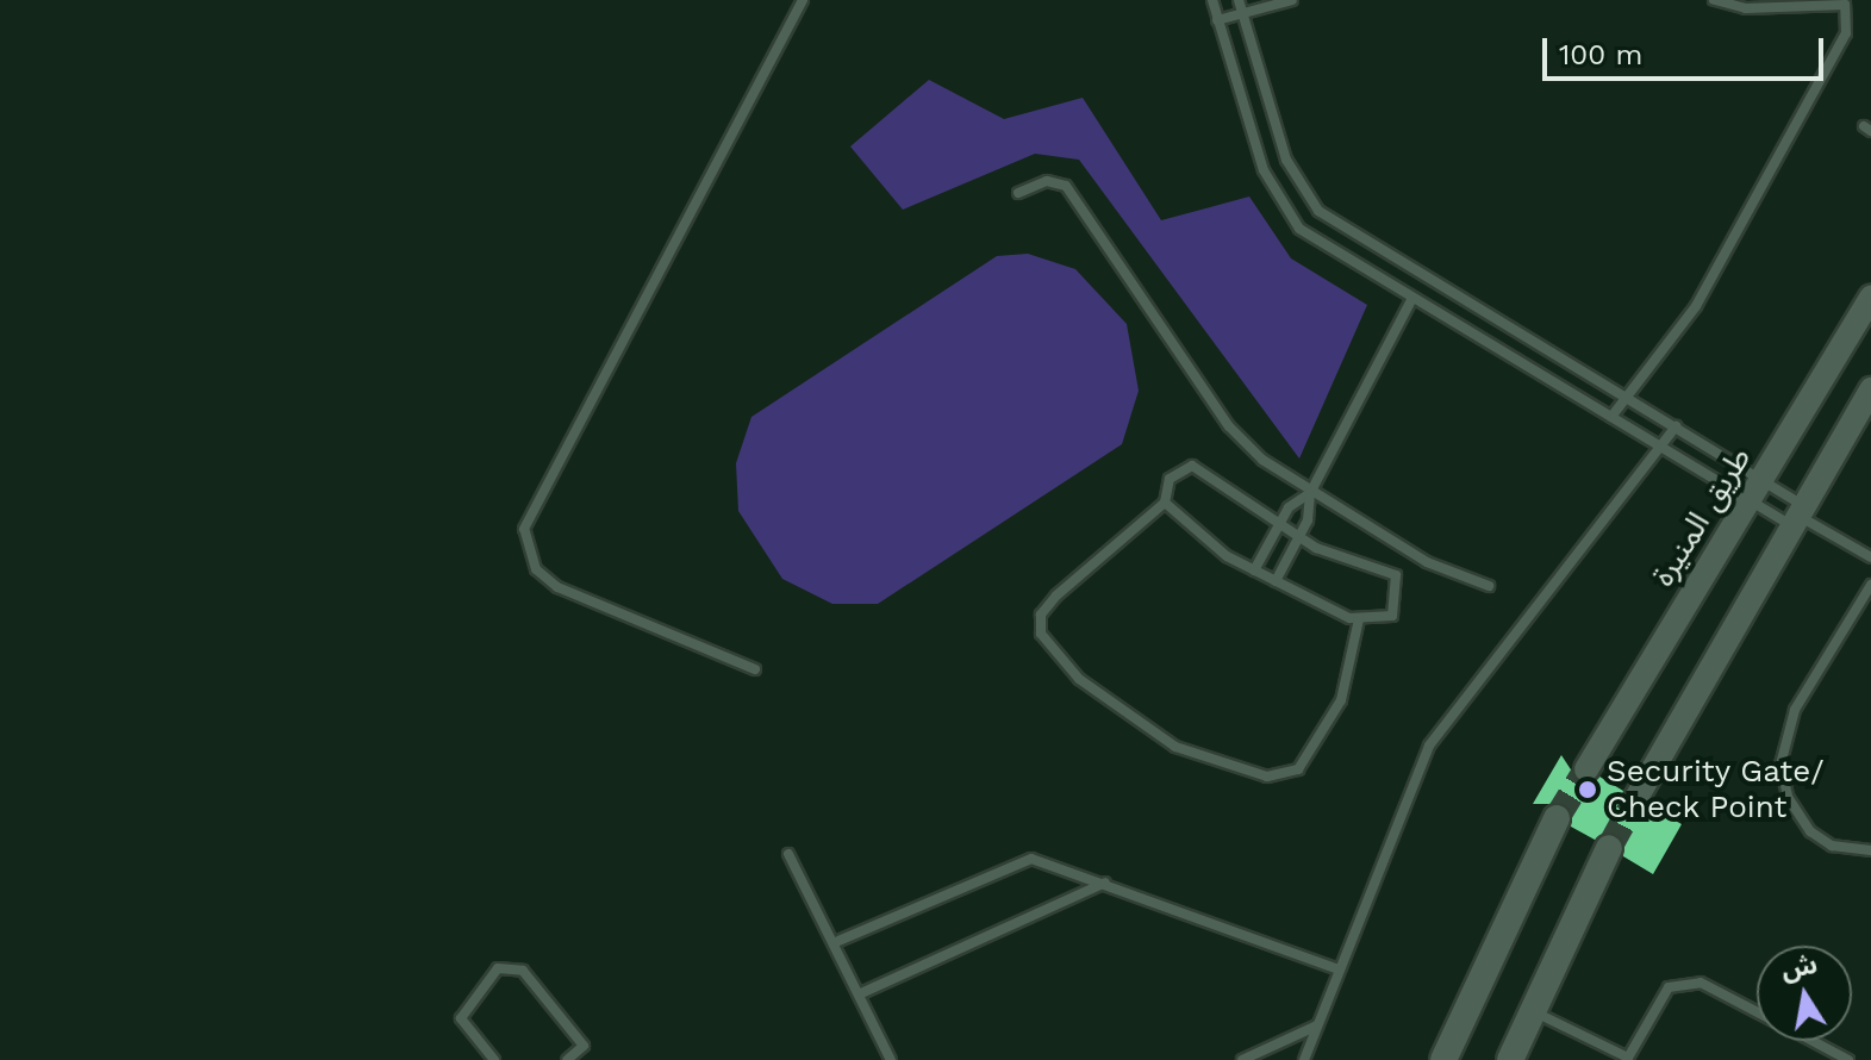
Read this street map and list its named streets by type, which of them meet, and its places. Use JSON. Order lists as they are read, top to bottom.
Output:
{
  "streets": {
    "street": ["طريق المنيرة"]
  },
  "places": ["Security Gate/ Check Point"],
  "scale_bar": "100 m",
  "north": "top"
}
